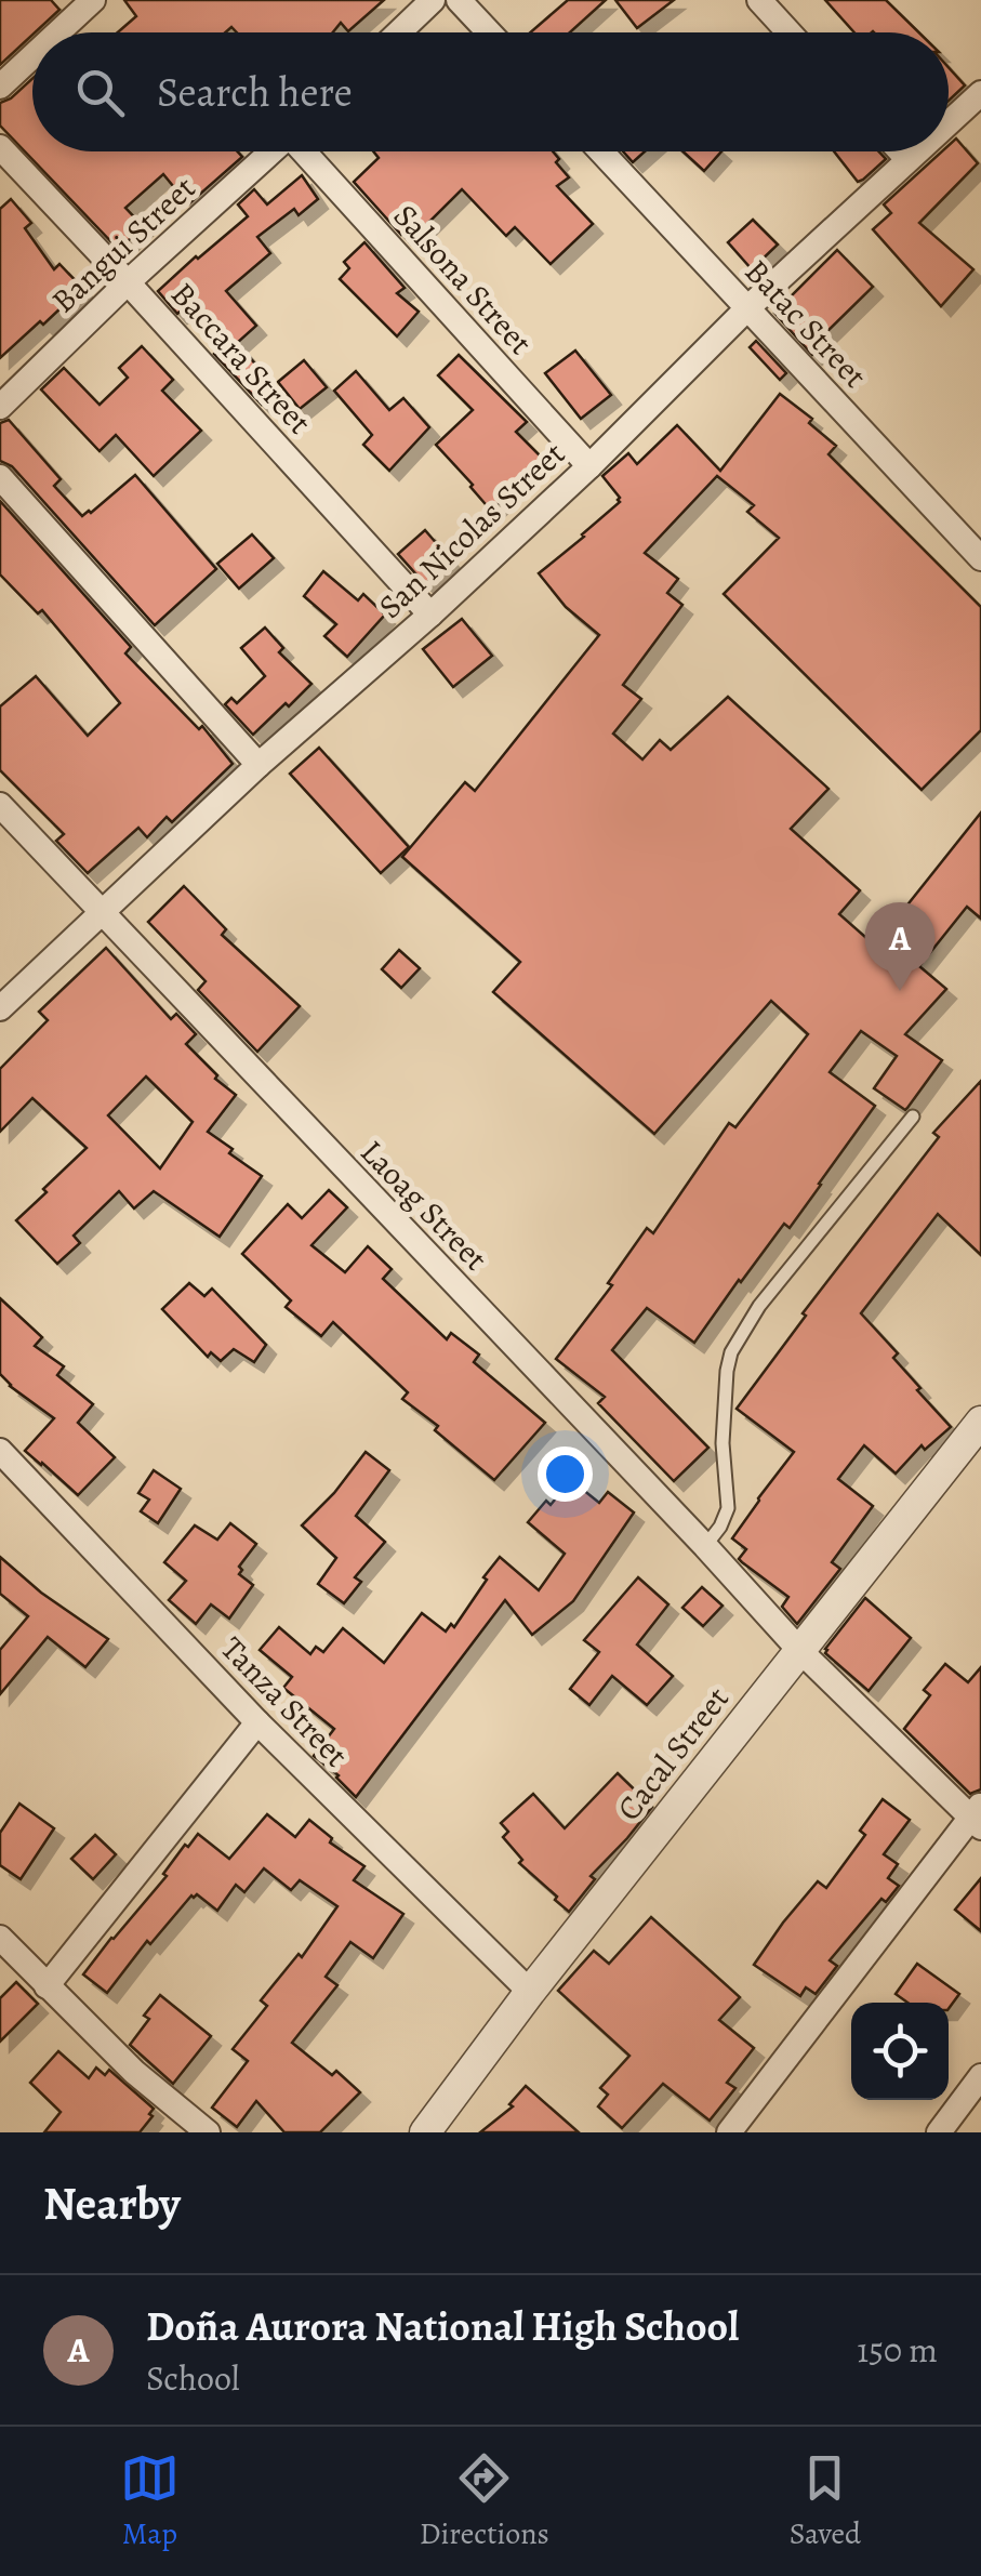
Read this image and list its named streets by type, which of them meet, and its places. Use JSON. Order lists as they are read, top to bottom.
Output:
{
  "streets": {
    "street": [
      "Bangui Street",
      "Salsona Street",
      "Batac Street",
      "Baccara Street",
      "San Nicolas Street",
      "Laoag Street",
      "Tanza Street",
      "Cacal Street"
    ]
  },
  "crossings": [
    ["Bangui Street", "Baccara Street"],
    ["Salsona Street", "San Nicolas Street"],
    ["Batac Street", "San Nicolas Street"],
    ["Baccara Street", "San Nicolas Street"],
    ["San Nicolas Street", "Laoag Street"],
    ["Laoag Street", "Cacal Street"],
    ["Tanza Street", "Cacal Street"]
  ],
  "page": {
    "search": "Search here",
    "pins": "A",
    "heading": "Nearby",
    "list": [
      {
        "mark": "A",
        "name": "Doña Aurora National High School",
        "note": "School",
        "value": "150 m"
      }
    ],
    "nav": ["Map", "Directions", "Saved"]
  }
}
